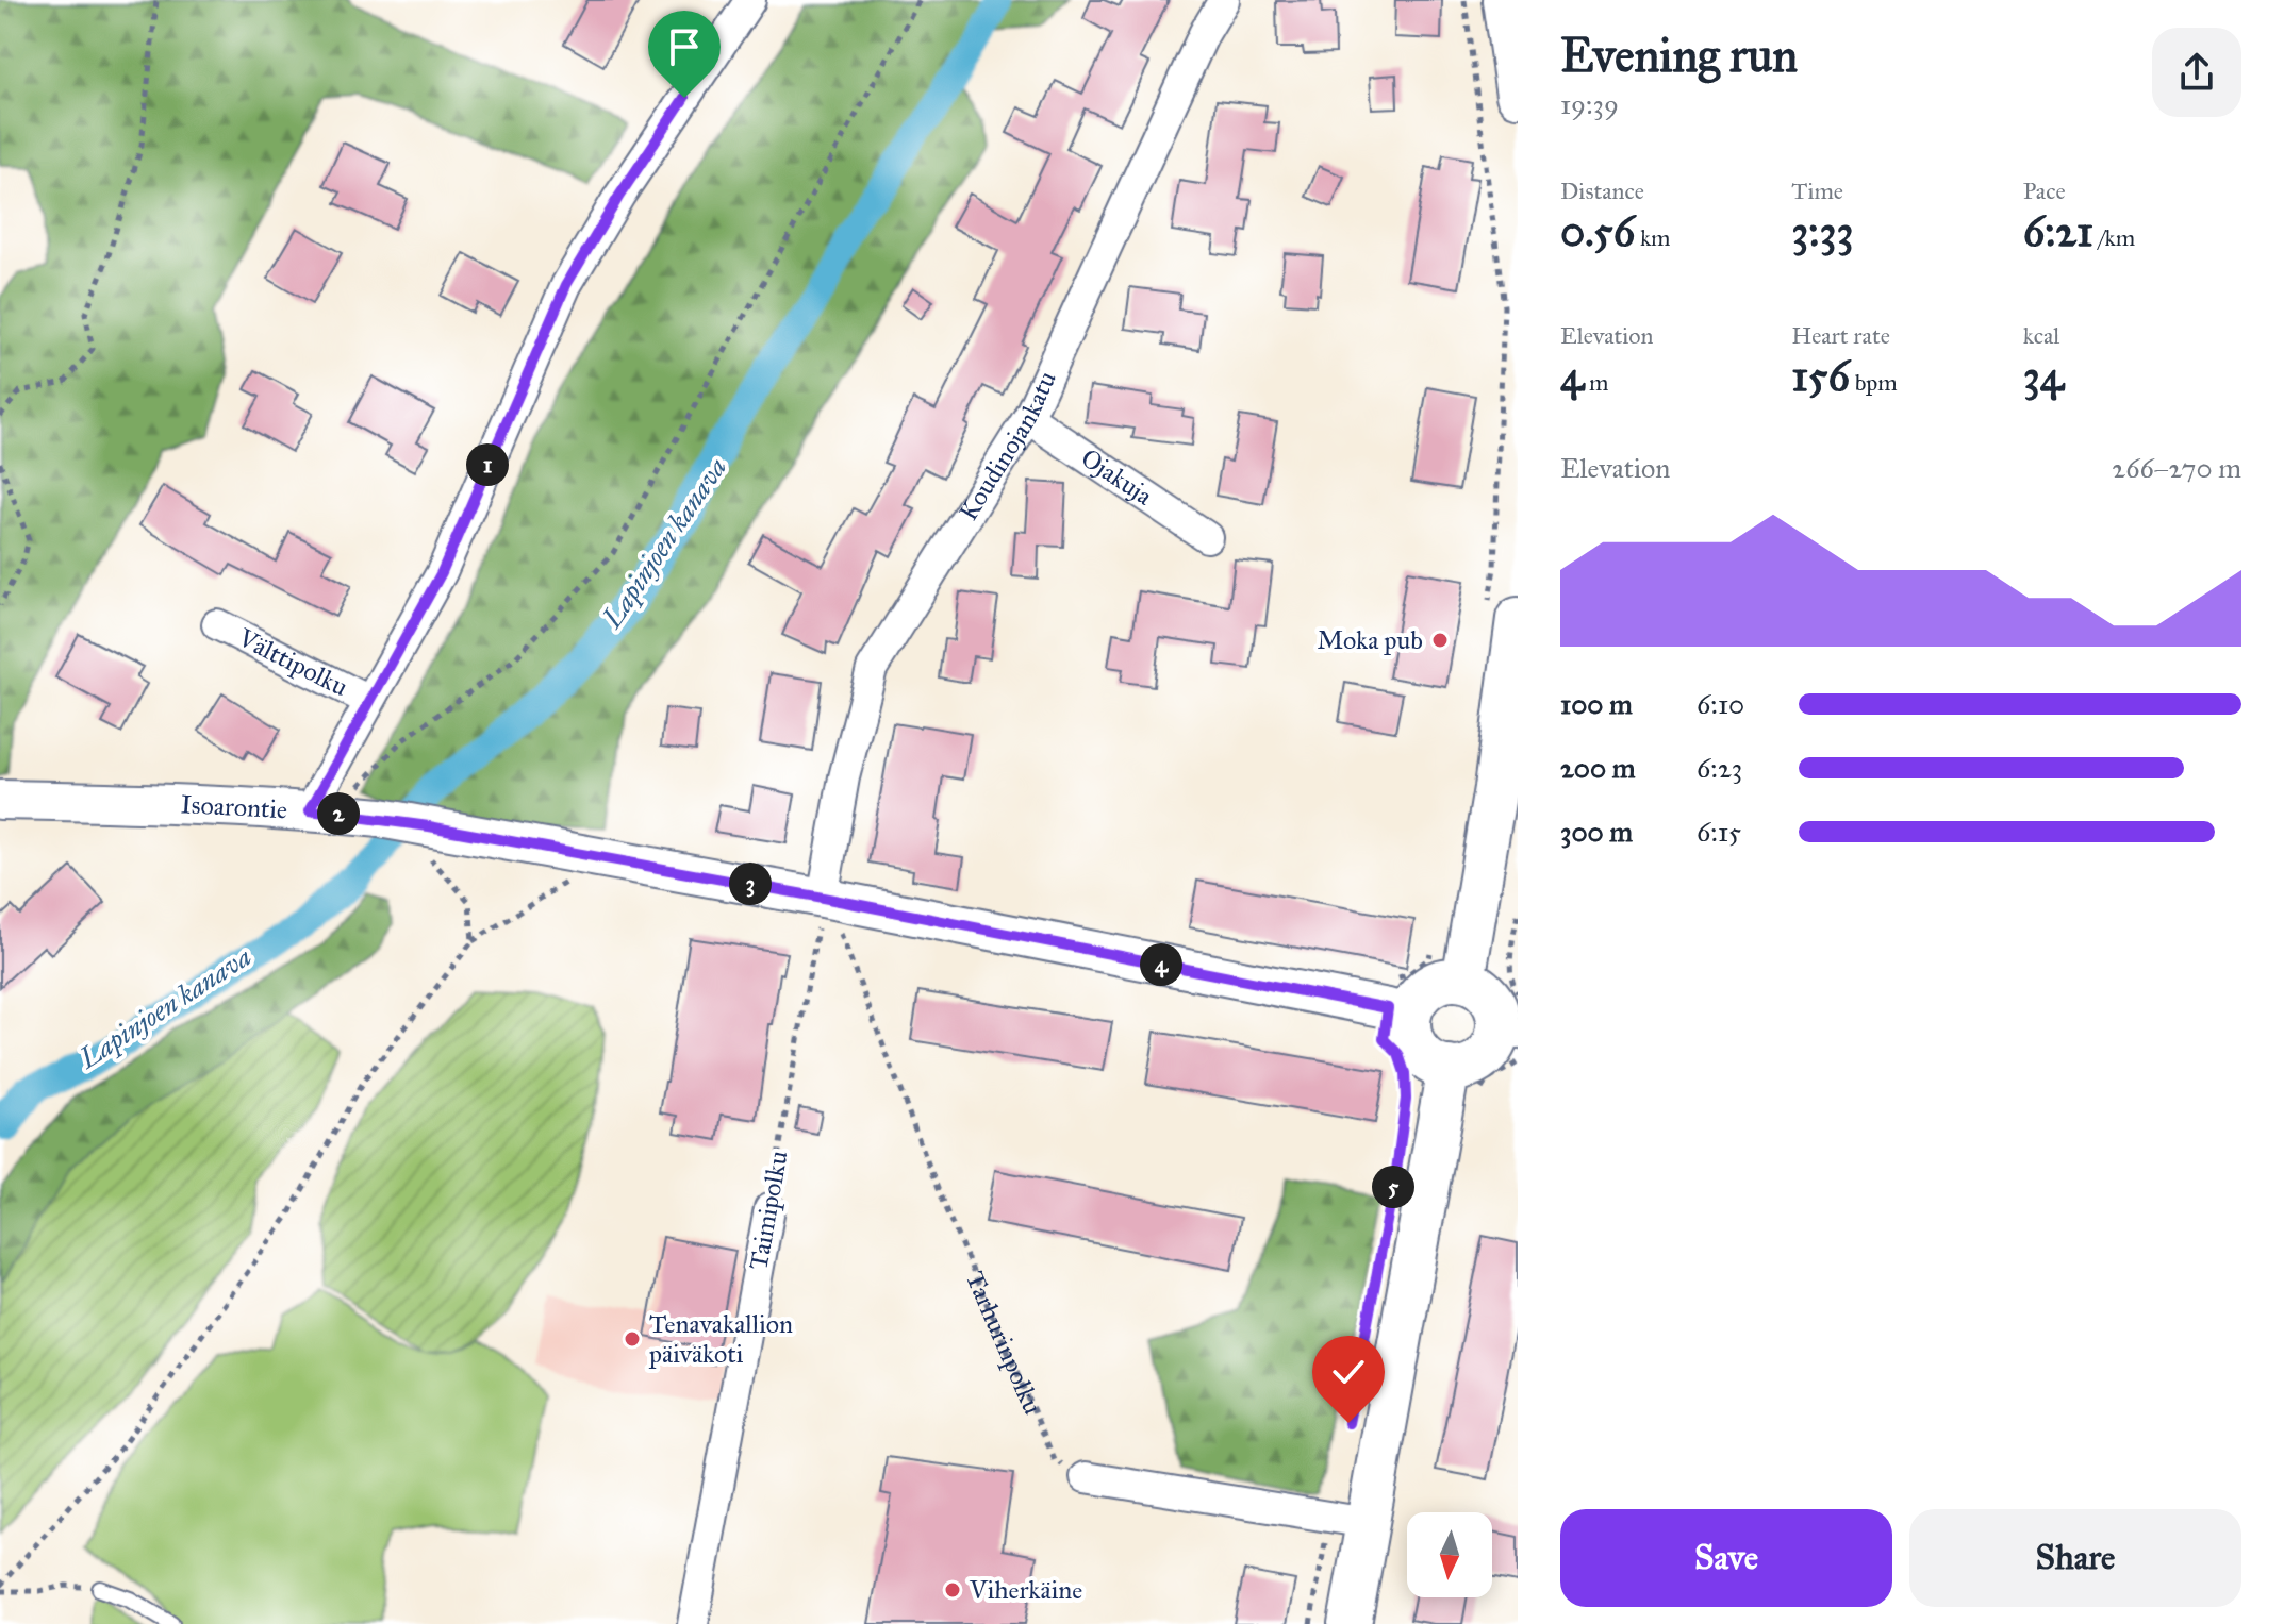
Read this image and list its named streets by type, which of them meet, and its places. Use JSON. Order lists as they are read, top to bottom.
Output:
{
  "streets": {
    "street": [
      "Koudinojankatu",
      "Ojakuja",
      "Välttipolku",
      "Isoarontie",
      "Taimipolku"
    ],
    "path": ["Tarhurinpolku"]
  },
  "crossings": [
    ["Koudinojankatu", "Ojakuja"],
    ["Koudinojankatu", "Taimipolku"],
    ["Koudinojankatu", "Tarhurinpolku"],
    ["Välttipolku", "Isoarontie"],
    ["Taimipolku", "Tarhurinpolku"]
  ],
  "water": ["Lapinjoen kanava"],
  "places": ["Moka pub", "Tenavakallion päiväkoti", "Viherkäine"],
  "north": "bottom",
  "page": {
    "heading": ["Evening run", "19:39"],
    "stats": [
      ["Distance", "0.56 km"],
      ["Time", "3:33"],
      ["Pace", "6:21 /km"],
      ["Elevation", "4 m"],
      ["Heart rate", "156 bpm"],
      ["kcal", "34"]
    ],
    "chart": ["Elevation", "266–270 m"],
    "pins": [
      "1",
      "2",
      "3",
      "4",
      "5"
    ],
    "list": [
      {
        "name": "100 m",
        "note": "6:10"
      },
      {
        "name": "200 m",
        "note": "6:23"
      },
      {
        "name": "300 m",
        "note": "6:15"
      }
    ],
    "buttons": ["Save", "Share"]
  }
}
